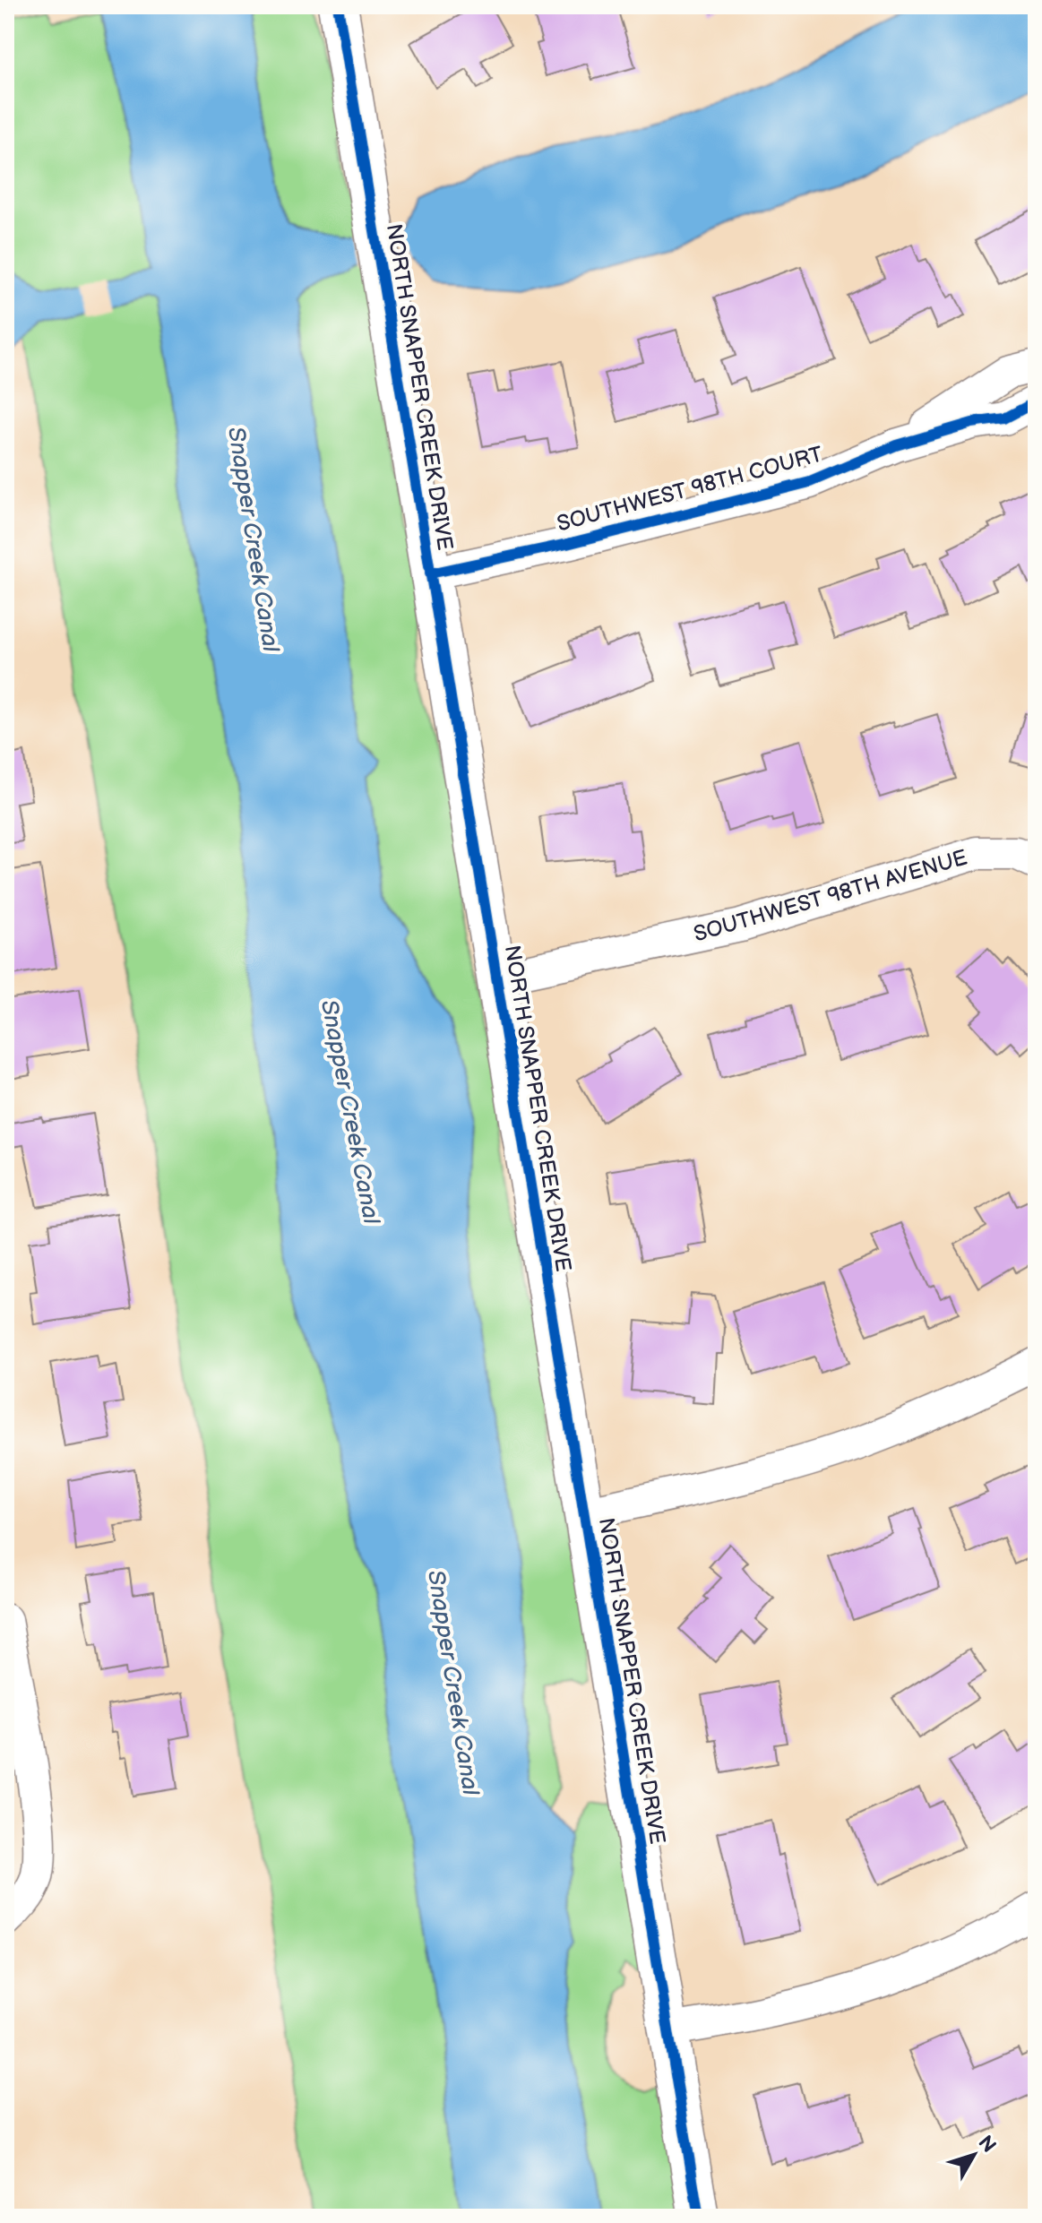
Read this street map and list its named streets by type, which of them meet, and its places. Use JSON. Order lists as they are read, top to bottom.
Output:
{
  "streets": {
    "street": ["NORTH SNAPPER CREEK DRIVE", "SOUTHWEST 98TH COURT", "SOUTHWEST 98TH AVENUE"]
  },
  "crossings": [
    ["NORTH SNAPPER CREEK DRIVE", "SOUTHWEST 98TH COURT"],
    ["NORTH SNAPPER CREEK DRIVE", "SOUTHWEST 98TH AVENUE"]
  ],
  "water": ["Snapper Creek Canal"],
  "north": "top right"
}
